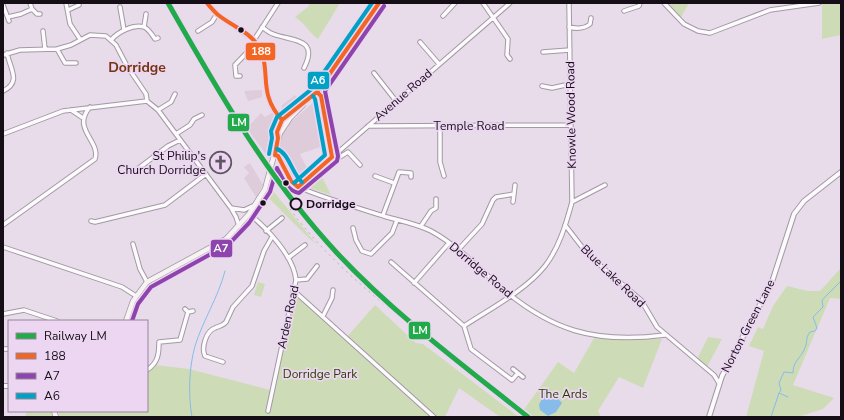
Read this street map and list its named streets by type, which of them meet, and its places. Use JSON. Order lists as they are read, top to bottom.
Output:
{
  "streets": {
    "street": [
      "Avenue Road",
      "Knowle Wood Road",
      "Temple Road",
      "Dorridge Road",
      "Blue Lake Road",
      "Arden Road",
      "Norton Green Lane"
    ]
  },
  "crossings": [
    ["Avenue Road", "Temple Road"],
    ["Avenue Road", "Dorridge Road"],
    ["Knowle Wood Road", "Temple Road"],
    ["Knowle Wood Road", "Dorridge Road"],
    ["Knowle Wood Road", "Blue Lake Road"],
    ["Dorridge Road", "Blue Lake Road"],
    ["Blue Lake Road", "Norton Green Lane"]
  ],
  "districts": ["Dorridge"],
  "parks": ["Dorridge Park", "The Ards"],
  "places": {
    "church": ["St Philip's Church Dorridge"],
    "other": ["Dorridge"]
  },
  "lines": [
    "rail line LM",
    "transit line 188",
    "transit line A6",
    "transit line A7"
  ],
  "legend": [
    "Railway LM",
    "188",
    "A7",
    "A6"
  ]
}
